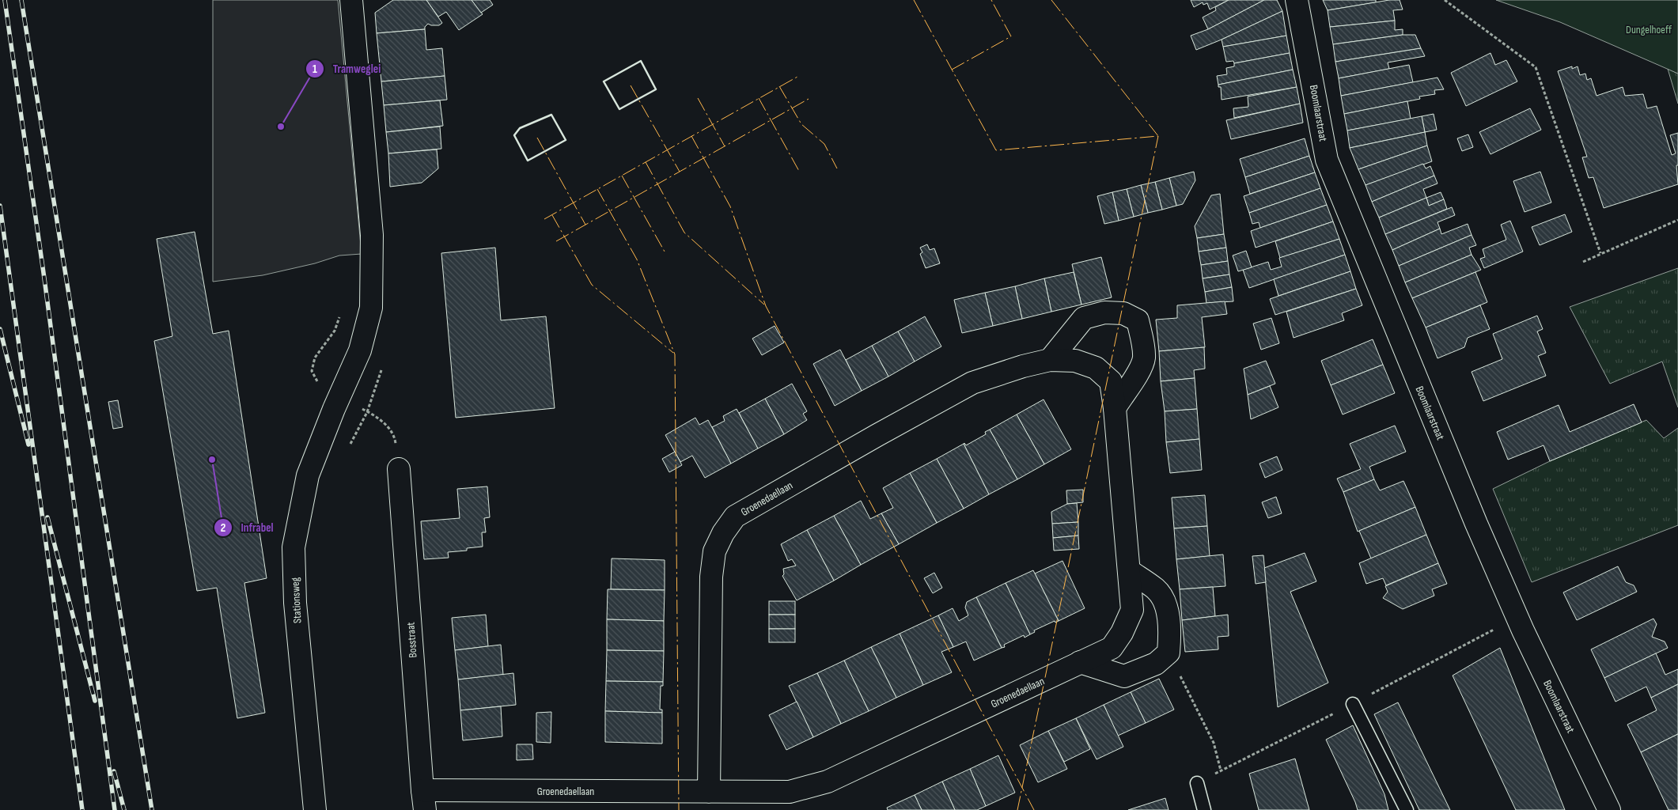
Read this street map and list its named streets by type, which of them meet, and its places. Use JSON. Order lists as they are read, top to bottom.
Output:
{
  "streets": {
    "street": [
      "Boomlaarstraat",
      "Groenedaellaan",
      "Stationsweg",
      "Bosstraat"
    ]
  },
  "crossings": [
    ["Groenedaellaan", "Bosstraat"]
  ],
  "parks": ["Dungelhoeff"],
  "places": ["Tramweglei", "Infrabel"]
}
